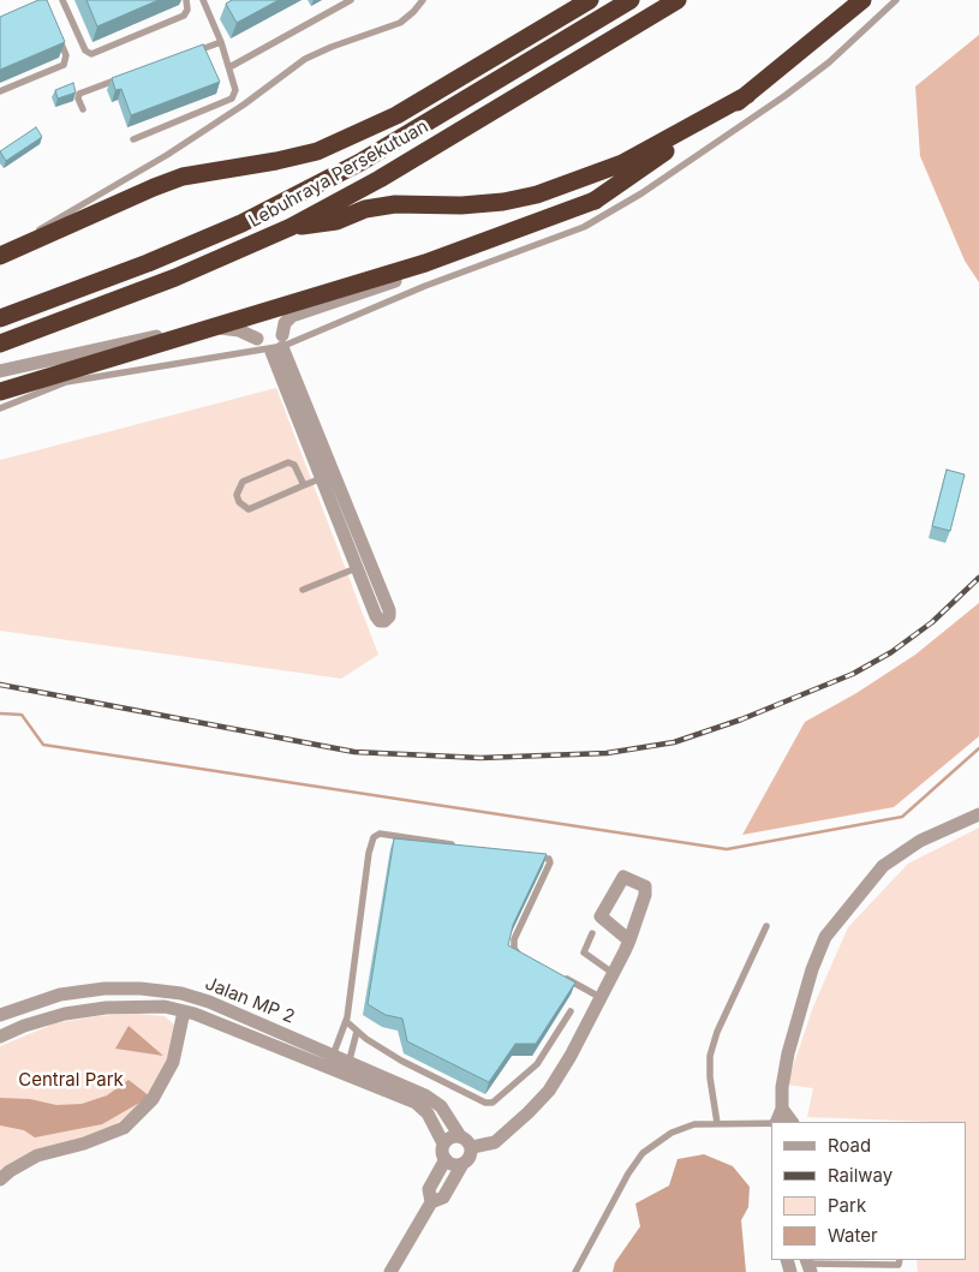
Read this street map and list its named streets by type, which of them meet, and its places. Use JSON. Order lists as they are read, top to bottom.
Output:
{
  "streets": {
    "highway": ["Lebuhraya Persekutuan"],
    "street": ["Jalan MP 2"]
  },
  "parks": ["Central Park"],
  "legend": [
    "Road",
    "Railway",
    "Park",
    "Water"
  ]
}
